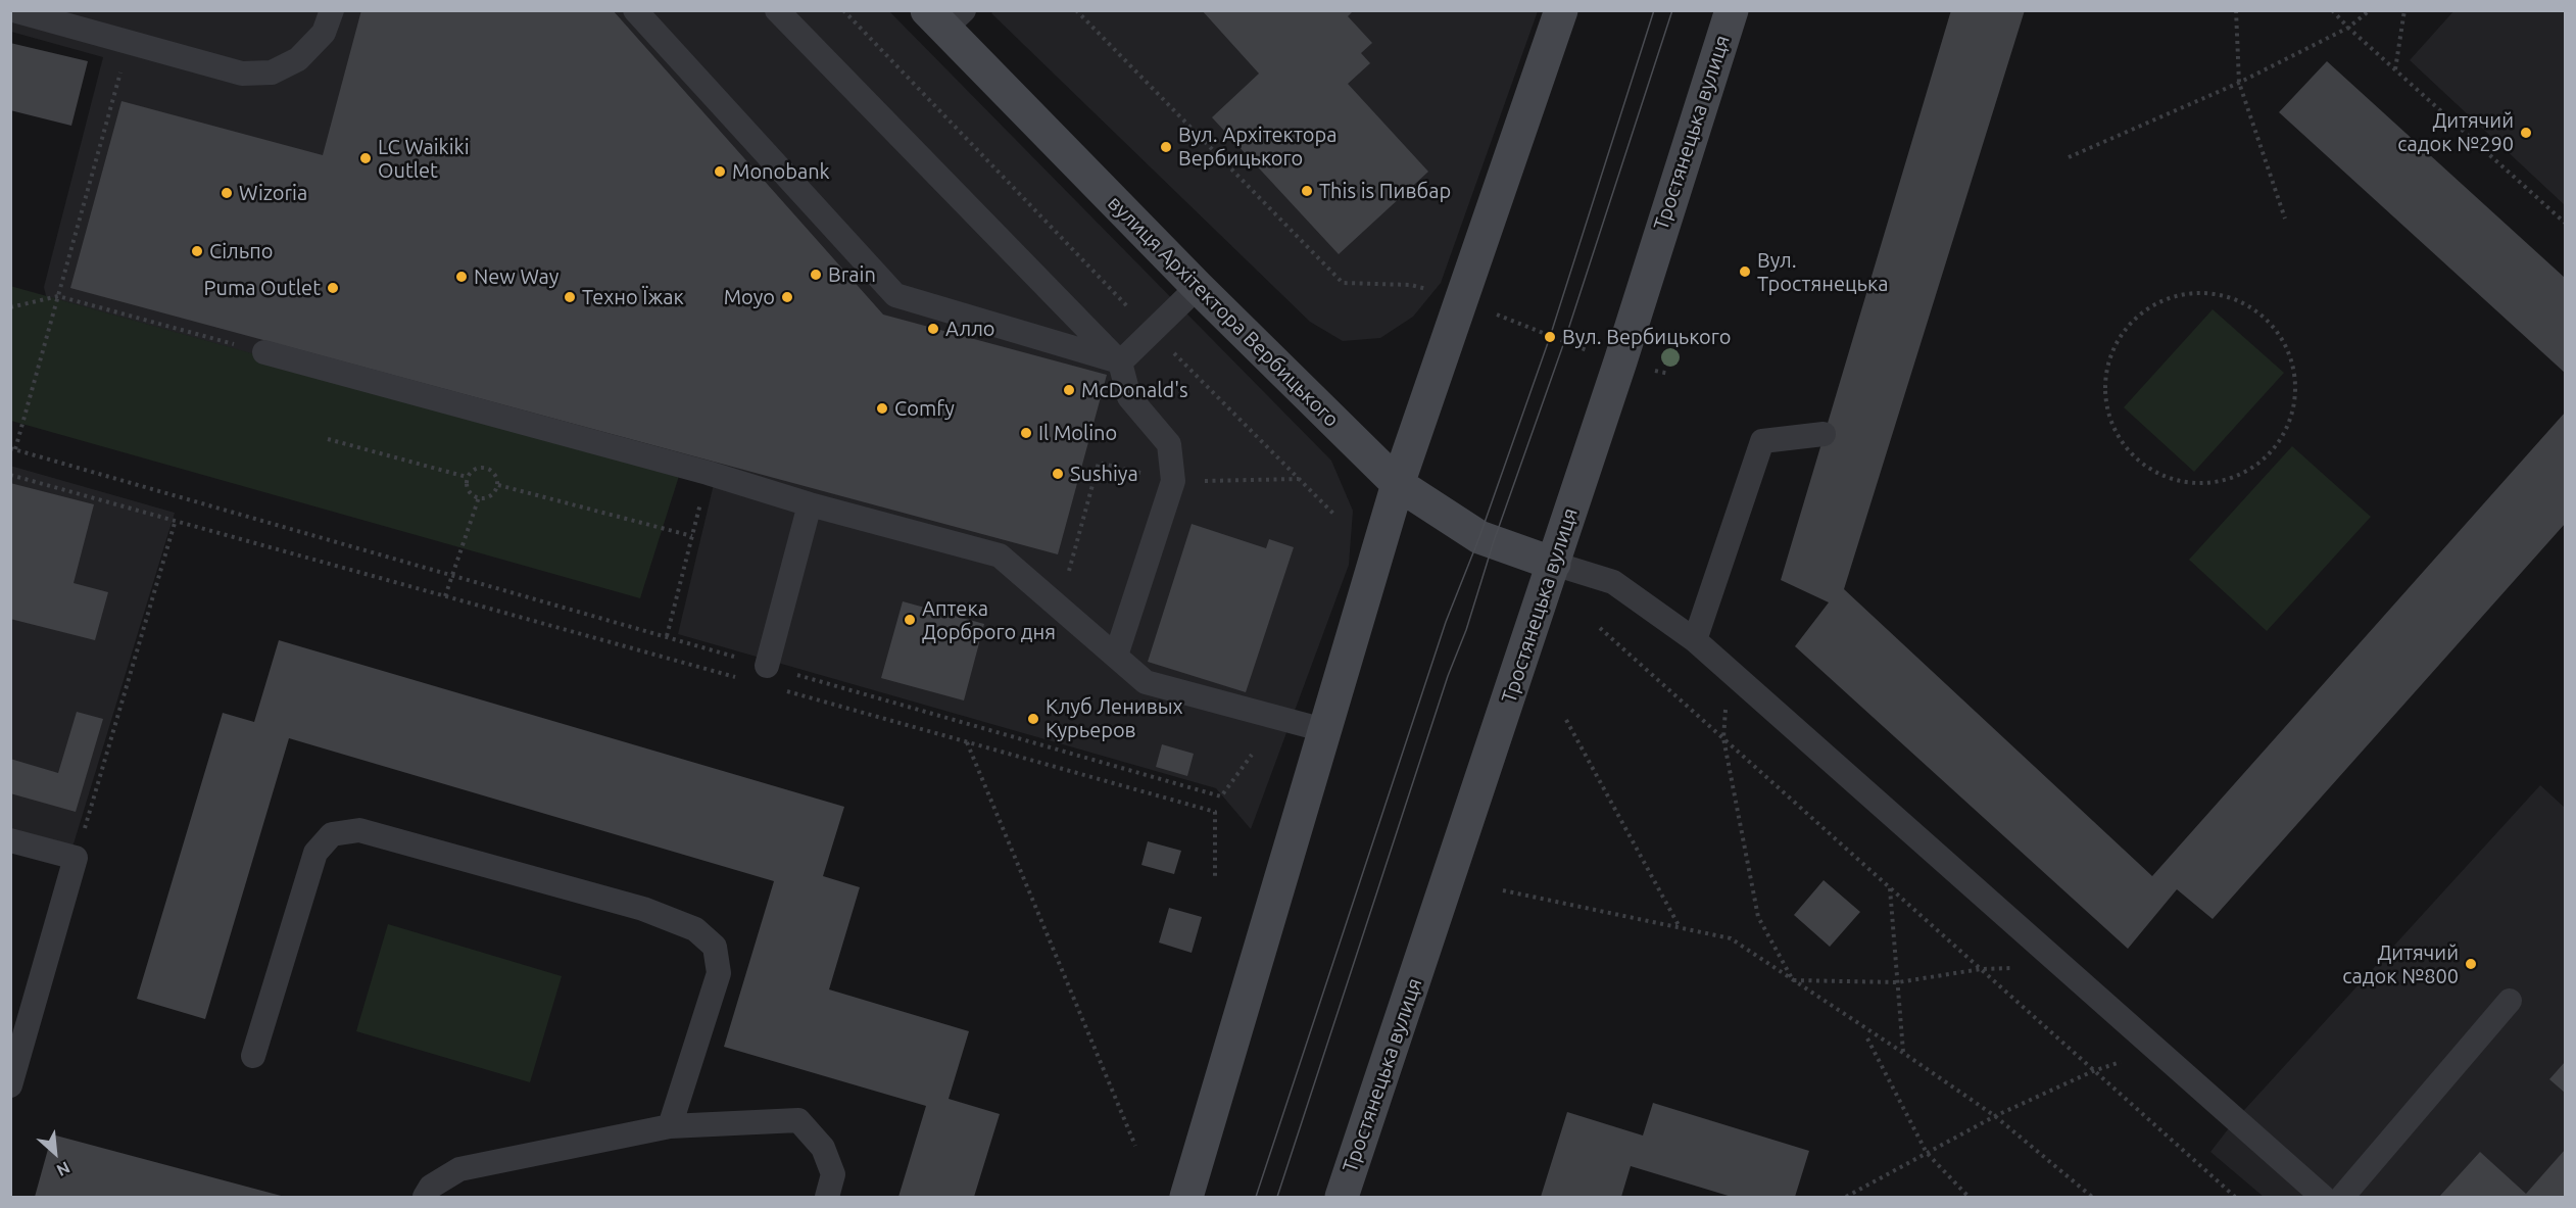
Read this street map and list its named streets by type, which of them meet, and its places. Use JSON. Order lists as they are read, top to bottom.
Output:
{
  "streets": {
    "main road": ["Тростянецька вулиця", "вулиця Архітектора Вербицького"]
  },
  "crossings": [
    ["Тростянецька вулиця", "вулиця Архітектора Вербицького"]
  ],
  "places": [
    "Дитячий садок №290",
    "Вул. Архітектора Вербицького",
    "LC Waikiki Outlet",
    "Monobank",
    "This is Пивбар",
    "Wizoria",
    "Сільпо",
    "Вул. Тростянецька",
    "Brain",
    "New Way",
    "Puma Outlet",
    "Техно Їжак",
    "Moyo",
    "Алло",
    "Вул. Вербицького",
    "McDonald's",
    "Comfy",
    "Il Molino",
    "Sushiya",
    "Аптека Дорброго дня",
    "Клуб Ленивых Курьеров",
    "Дитячий садок №800"
  ],
  "north": "bottom right"
}
